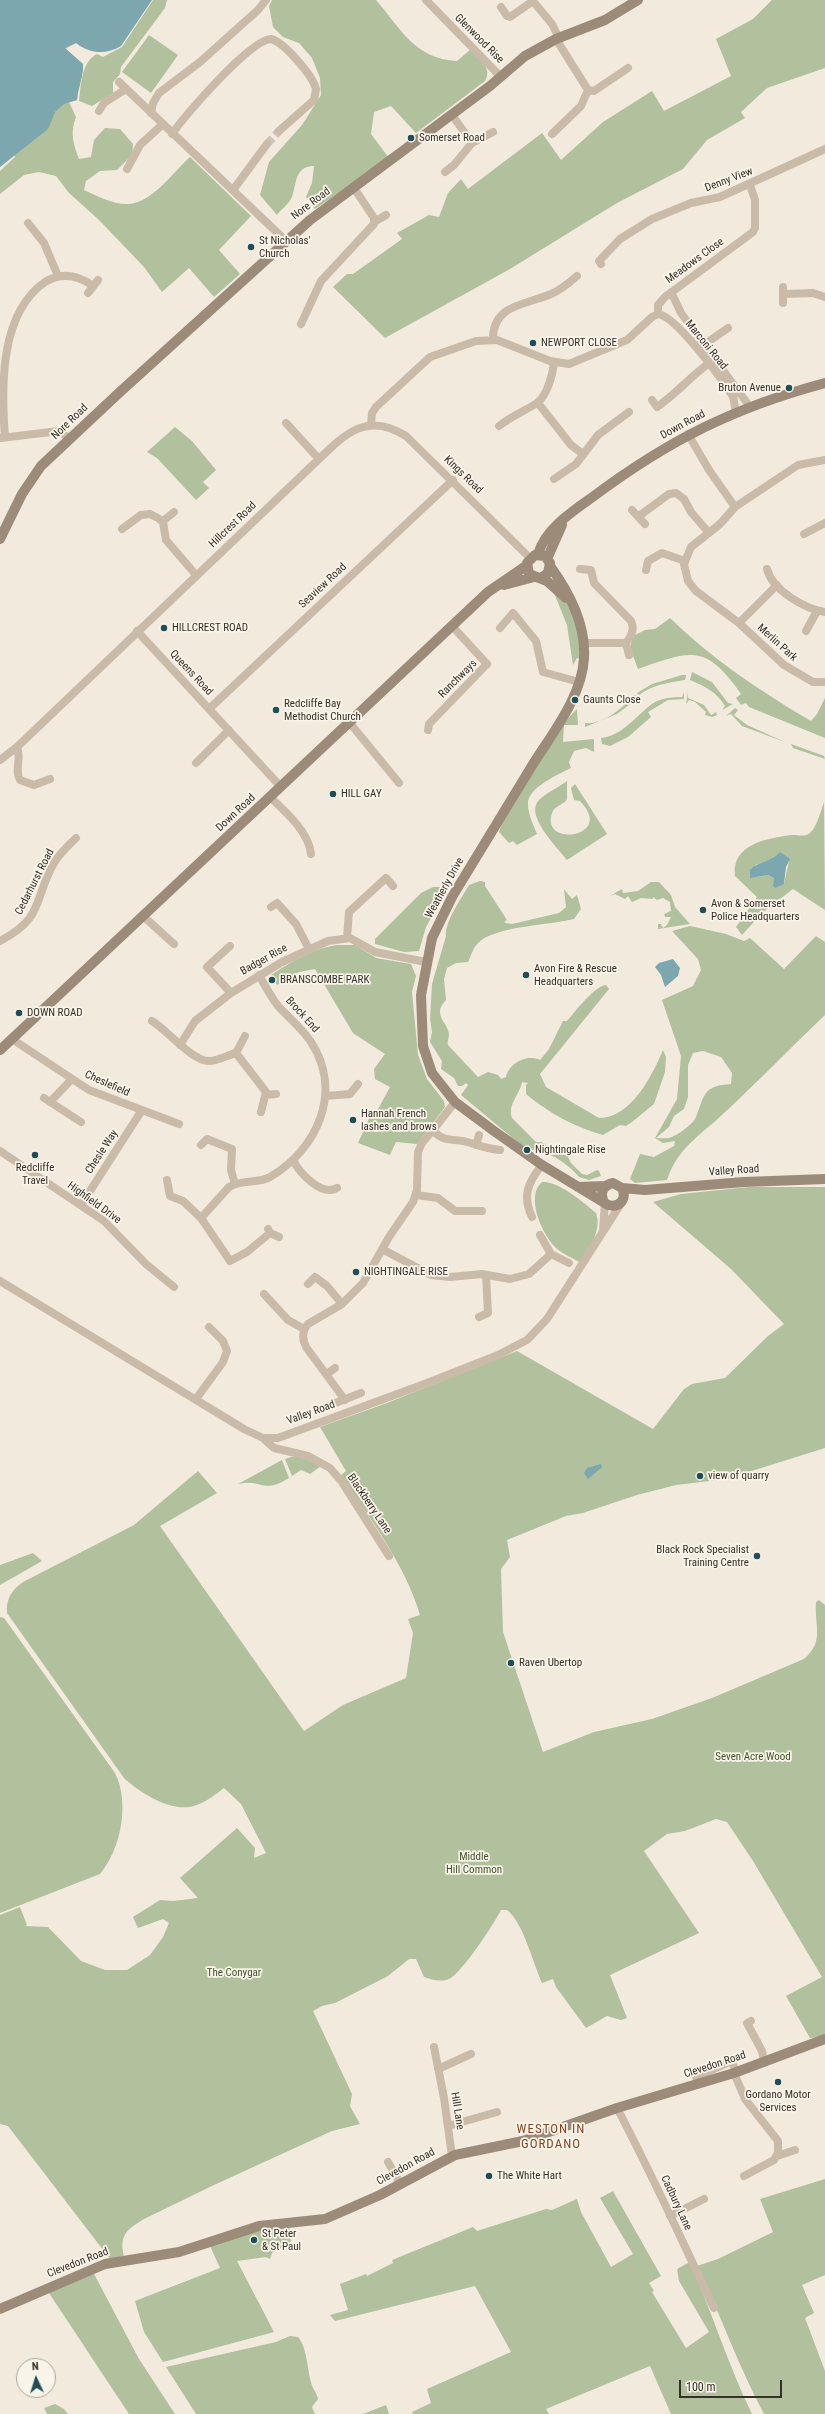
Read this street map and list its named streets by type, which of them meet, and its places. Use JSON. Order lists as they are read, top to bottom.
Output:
{
  "streets": {
    "street": [
      "Glenwood Rise",
      "Denny View",
      "Nore Road",
      "Meadows Close",
      "Marconi Road",
      "Down Road",
      "Kings Road",
      "Hillcrest Road",
      "Seaview Road",
      "Merlin Park",
      "Queens Road",
      "Ranchways",
      "Cedarhurst Road",
      "Weatherly Drive",
      "Badger Rise",
      "Brock End",
      "Cheslefield",
      "Chesle Way",
      "Valley Road",
      "Highfield Drive",
      "Blackberry Lane",
      "Clevedon Road",
      "Hill Lane",
      "Cadbury Lane"
    ]
  },
  "crossings": [
    ["Glenwood Rise", "Nore Road"],
    ["Denny View", "Meadows Close"],
    ["Meadows Close", "Marconi Road"],
    ["Marconi Road", "Down Road"],
    ["Down Road", "Kings Road"],
    ["Down Road", "Queens Road"],
    ["Down Road", "Ranchways"],
    ["Down Road", "Weatherly Drive"],
    ["Down Road", "Cheslefield"],
    ["Kings Road", "Hillcrest Road"],
    ["Kings Road", "Seaview Road"],
    ["Hillcrest Road", "Queens Road"],
    ["Seaview Road", "Queens Road"],
    ["Weatherly Drive", "Valley Road"],
    ["Badger Rise", "Brock End"],
    ["Cheslefield", "Chesle Way"],
    ["Chesle Way", "Highfield Drive"],
    ["Valley Road", "Blackberry Lane"],
    ["Clevedon Road", "Hill Lane"],
    ["Clevedon Road", "Cadbury Lane"]
  ],
  "districts": ["WESTON IN GORDANO"],
  "parks": ["Seven Acre Wood", "Middle Hill Common", "The Conygar"],
  "places": [
    "Somerset Road",
    "St Nicholas' Church",
    "NEWPORT CLOSE",
    "Bruton Avenue",
    "HILLCREST ROAD",
    "Gaunts Close",
    "Redcliffe Bay Methodist Church",
    "HILL GAY",
    "Avon & Somerset Police Headquarters",
    "Avon Fire & Rescue Headquarters",
    "BRANSCOMBE PARK",
    "DOWN ROAD",
    "Hannah French lashes and brows",
    "Nightingale Rise",
    "Redcliffe Travel",
    "NIGHTINGALE RISE",
    "view of quarry",
    "Black Rock Specialist Training Centre",
    "Raven Ubertop",
    "Gordano Motor Services",
    "The White Hart",
    "St Peter & St Paul"
  ],
  "scale_bar": "100 m",
  "north": "top"
}
